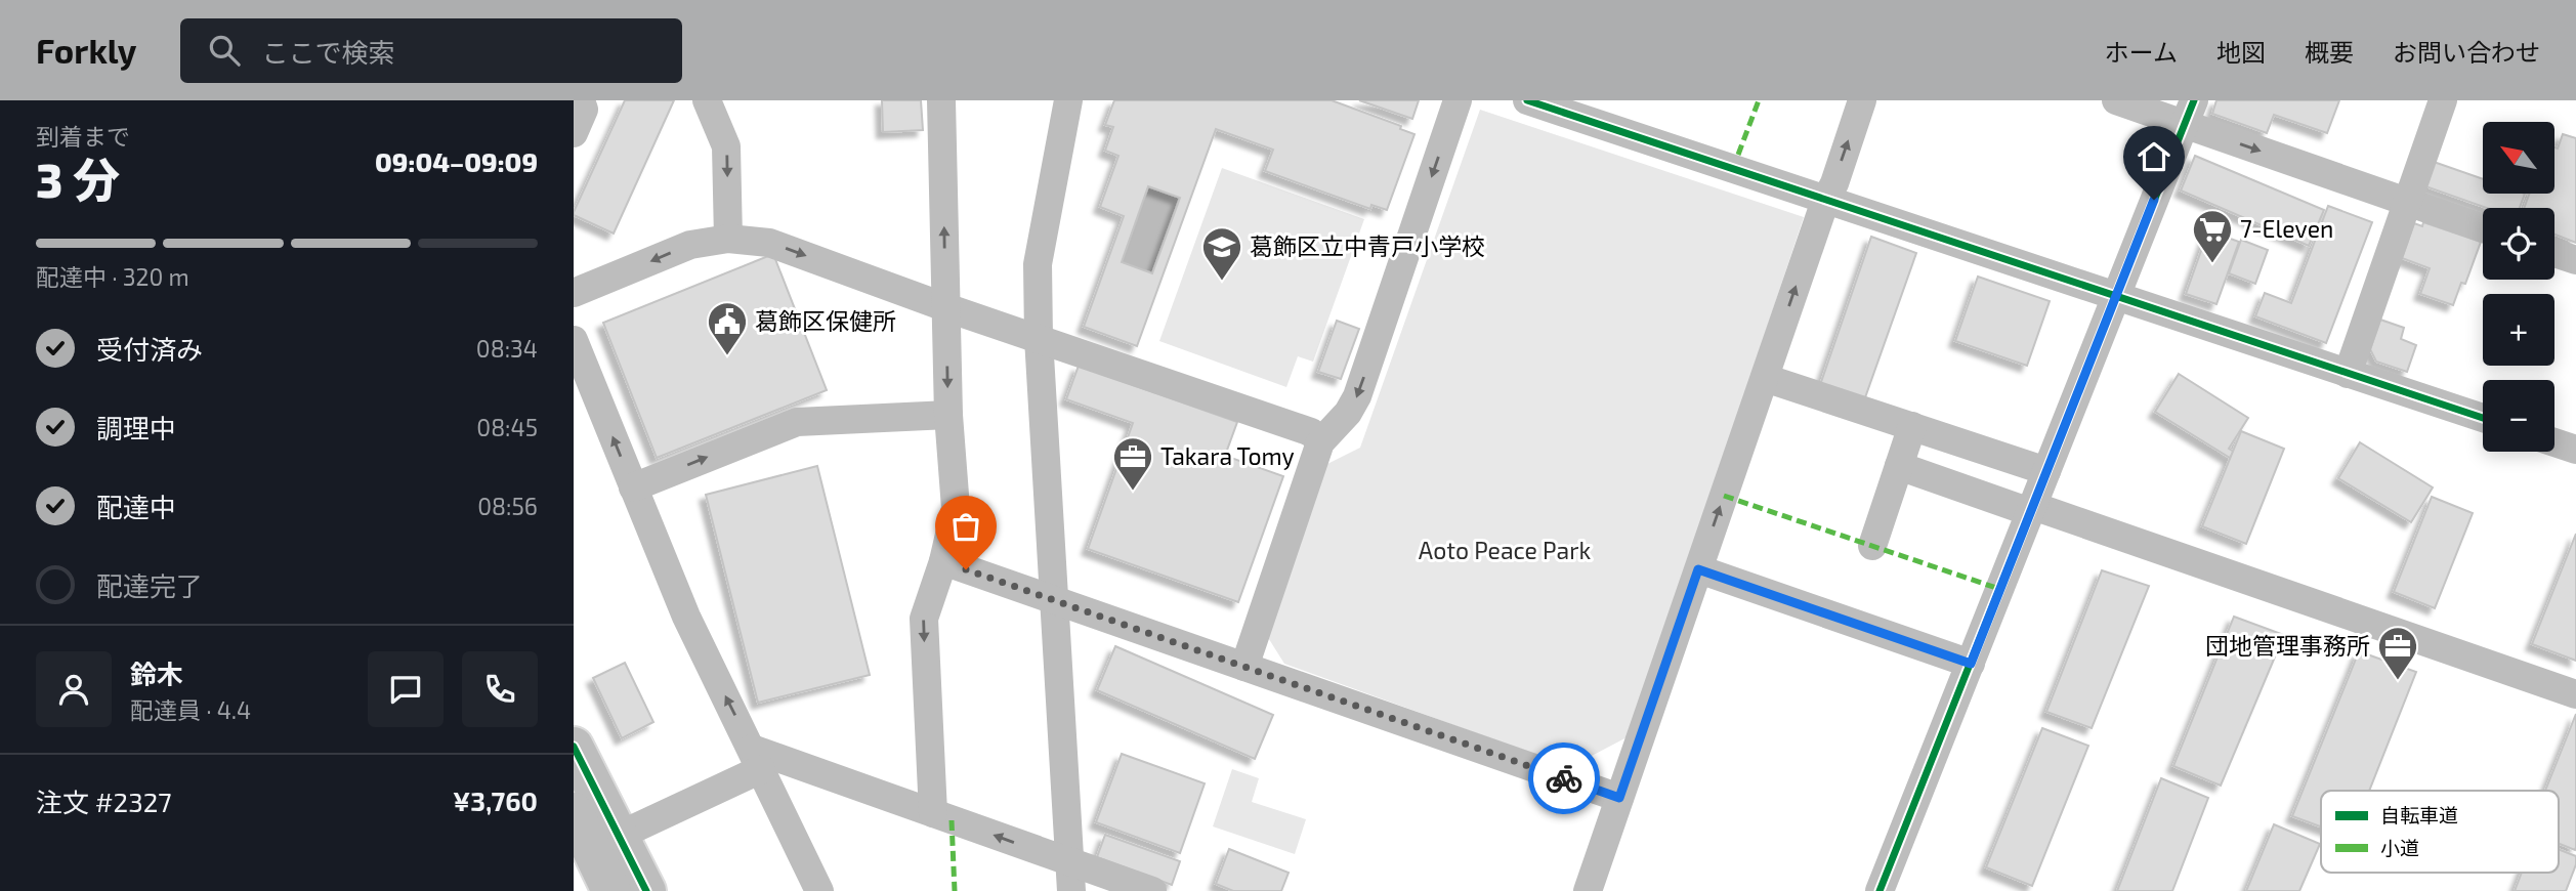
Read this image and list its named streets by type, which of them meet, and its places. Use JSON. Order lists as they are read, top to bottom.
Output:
{
  "parks": ["Aoto Peace Park"],
  "places": {
    "supermarket": ["7-Eleven"],
    "school or university": ["葛飾区立中青戸小学校"],
    "public building": ["葛飾区保健所"],
    "office": ["Takara Tomy", "団地管理事務所"]
  },
  "legend": ["自転車道", "小道"],
  "north": "top left",
  "page": {
    "header": "Forkly",
    "search": "ここで検索",
    "nav": [
      "ホーム",
      "地図",
      "概要",
      "お問い合わせ"
    ],
    "heading": ["3 分", "到着まで", "09:04–09:09"],
    "panel": [
      "鈴木",
      "配達員 · 4.4",
      "注文 #2327",
      "¥3,760"
    ],
    "map_buttons": ["+", "−"],
    "bar": "配達中 · 320 m",
    "list": [
      ["受付済み", "08:34"],
      ["調理中", "08:45"],
      ["配達中", "08:56"],
      "配達完了"
    ]
  }
}
